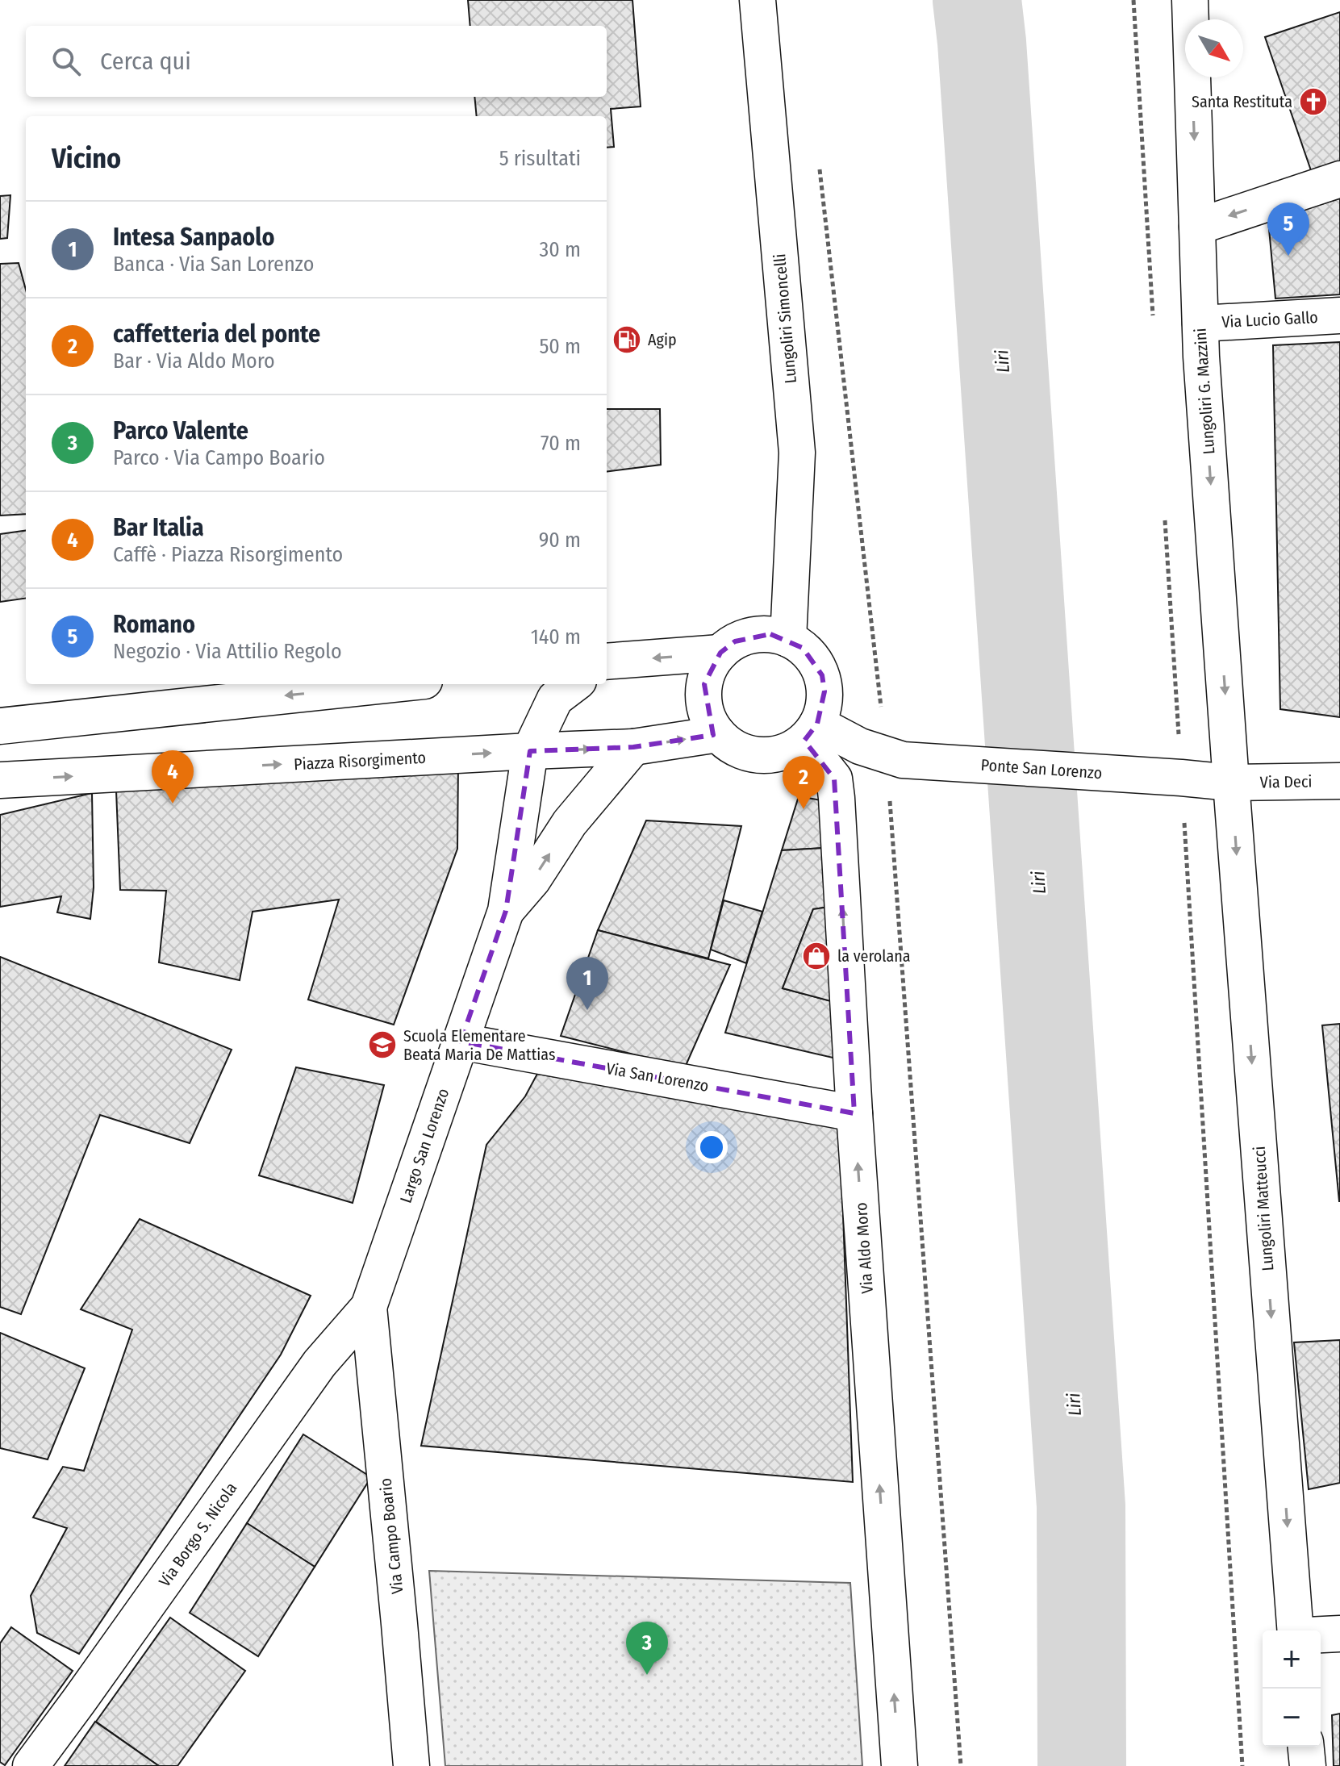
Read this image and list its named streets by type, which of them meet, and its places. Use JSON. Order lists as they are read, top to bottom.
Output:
{
  "streets": {
    "street": [
      "Lungoliri Simoncelli",
      "Via Lucio Gallo",
      "Lungoliri G. Mazzini",
      "Piazza Risorgimento",
      "Ponte San Lorenzo",
      "Via Deci",
      "Via San Lorenzo",
      "Largo San Lorenzo",
      "Lungoliri Matteucci",
      "Via Aldo Moro",
      "Via Borgo S. Nicola",
      "Via Campo Boario"
    ]
  },
  "crossings": [
    ["Lungoliri Simoncelli", "Piazza Risorgimento"],
    ["Lungoliri Simoncelli", "Ponte San Lorenzo"],
    ["Lungoliri Simoncelli", "Via Aldo Moro"],
    ["Via Lucio Gallo", "Lungoliri G. Mazzini"],
    ["Lungoliri G. Mazzini", "Ponte San Lorenzo"],
    ["Lungoliri G. Mazzini", "Via Deci"],
    ["Lungoliri G. Mazzini", "Lungoliri Matteucci"],
    ["Piazza Risorgimento", "Ponte San Lorenzo"],
    ["Piazza Risorgimento", "Largo San Lorenzo"],
    ["Piazza Risorgimento", "Via Aldo Moro"],
    ["Ponte San Lorenzo", "Via Deci"],
    ["Ponte San Lorenzo", "Lungoliri Matteucci"],
    ["Ponte San Lorenzo", "Via Aldo Moro"],
    ["Via Deci", "Lungoliri Matteucci"],
    ["Via San Lorenzo", "Largo San Lorenzo"],
    ["Via San Lorenzo", "Via Aldo Moro"],
    ["Largo San Lorenzo", "Via Borgo S. Nicola"],
    ["Largo San Lorenzo", "Via Campo Boario"],
    ["Via Borgo S. Nicola", "Via Campo Boario"]
  ],
  "one_way": ["Lungoliri G. Mazzini", "Lungoliri Matteucci", "Via Aldo Moro"],
  "water": ["Liri"],
  "places": {
    "church": ["Santa Restituta"],
    "fuel station": ["Agip"],
    "shop": ["la verolana"],
    "school or university": ["Scuola Elementare Beata Maria De Mattias"]
  },
  "north": "bottom right",
  "page": {
    "search": "Cerca qui",
    "heading": ["Vicino", "5 risultati"],
    "list": [
      {
        "mark": "1",
        "name": "Intesa Sanpaolo",
        "note": "Banca · Via San Lorenzo",
        "value": "30 m"
      },
      {
        "mark": "2",
        "name": "caffetteria del ponte",
        "note": "Bar · Via Aldo Moro",
        "value": "50 m"
      },
      {
        "mark": "3",
        "name": "Parco Valente",
        "note": "Parco · Via Campo Boario",
        "value": "70 m"
      },
      {
        "mark": "4",
        "name": "Bar Italia",
        "note": "Caffè · Piazza Risorgimento",
        "value": "90 m"
      },
      {
        "mark": "5",
        "name": "Romano",
        "note": "Negozio · Via Attilio Regolo",
        "value": "140 m"
      }
    ],
    "pins": [
      "5",
      "4",
      "2",
      "1",
      "3"
    ],
    "map_buttons": ["+", "−"]
  }
}
